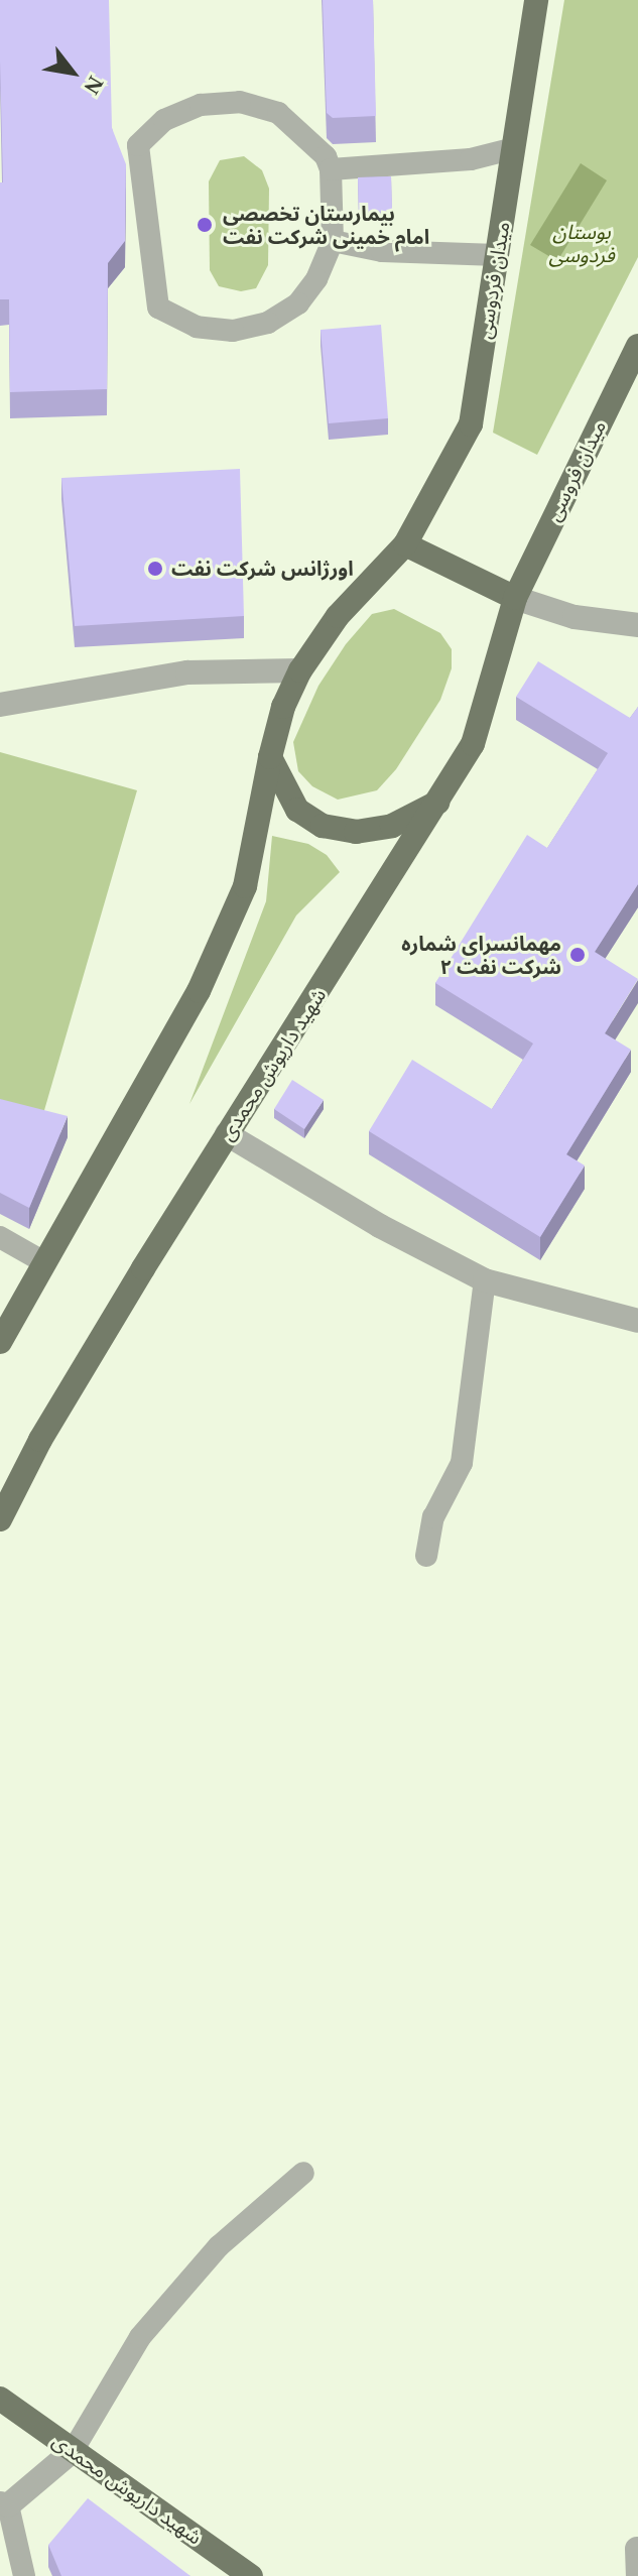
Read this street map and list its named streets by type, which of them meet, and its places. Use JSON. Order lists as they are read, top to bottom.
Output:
{
  "streets": {
    "main road": ["میدان فردوسی", "میدان فروسی", "شهید داریوش محمدی"]
  },
  "crossings": [
    ["میدان فروسی", "شهید داریوش محمدی"]
  ],
  "parks": ["بوستان فردوسی"],
  "places": ["بیمارستان تخصصی امام خمینی شرکت نفت", "اورژانس شرکت نفت", "مهمانسرای شماره ۲ شرکت نفت"],
  "north": "bottom right"
}
